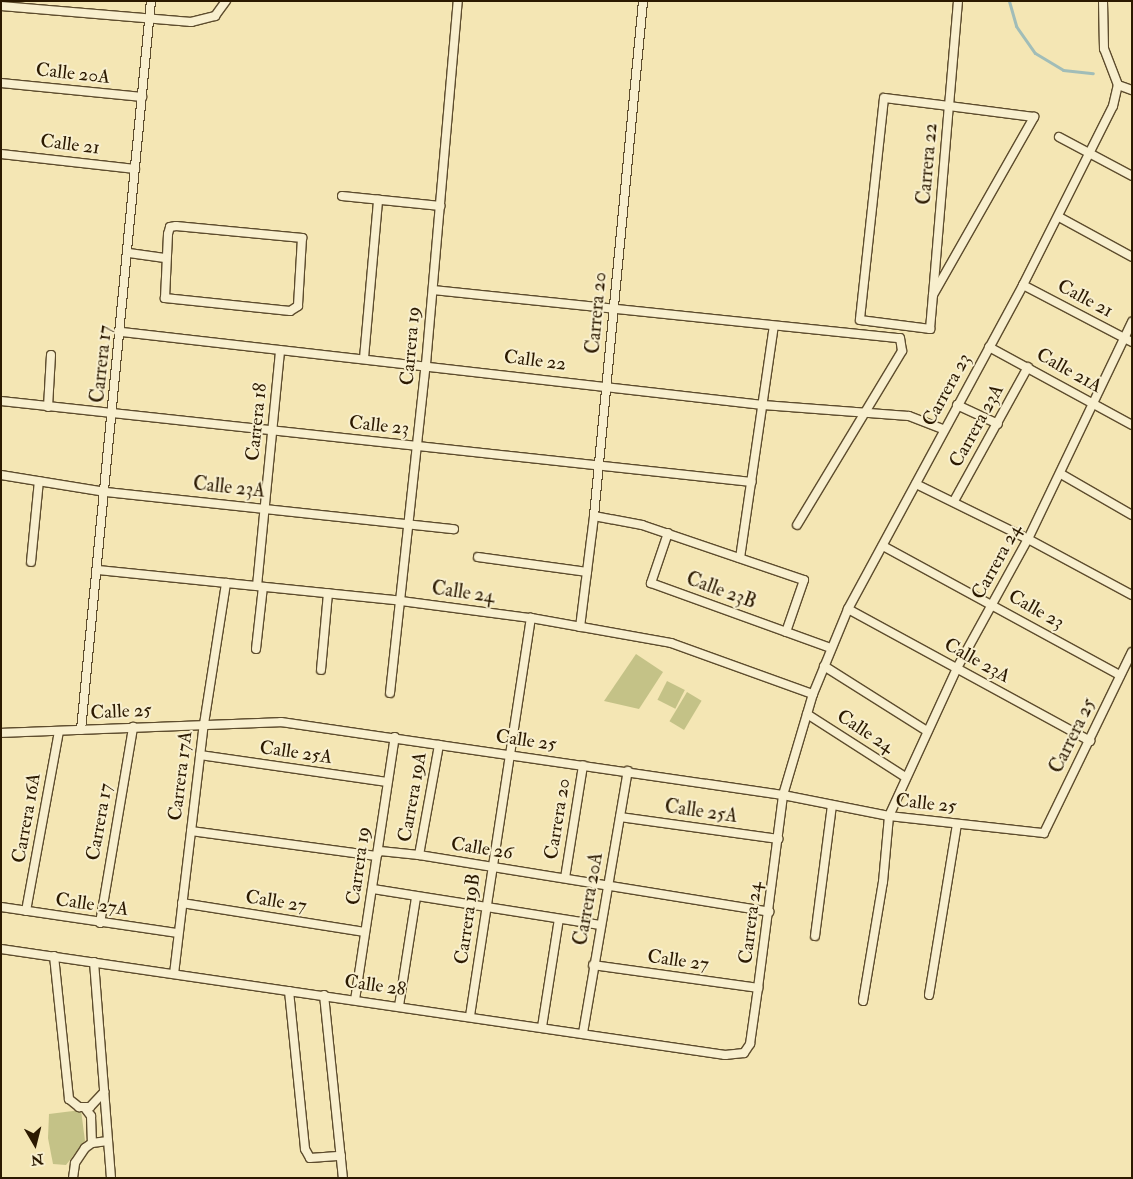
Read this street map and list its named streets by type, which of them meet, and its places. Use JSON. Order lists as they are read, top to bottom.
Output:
{
  "streets": {
    "street": [
      "Calle 20A",
      "Calle 21",
      "Carrera 22",
      "Carrera 20",
      "Carrera 19",
      "Calle 22",
      "Carrera 17",
      "Calle 21A",
      "Carrera 23",
      "Carrera 18",
      "Calle 23",
      "Carrera 23A",
      "Calle 23A",
      "Carrera 24",
      "Calle 23B",
      "Calle 24",
      "Calle 25",
      "Carrera 25",
      "Calle 25A",
      "Carrera 17A",
      "Carrera 19A",
      "Carrera 16A",
      "Calle 26",
      "Carrera 20A",
      "Calle 27",
      "Calle 27A",
      "Carrera 19B",
      "Calle 28"
    ]
  },
  "crossings": [
    ["Calle 20A", "Carrera 17"],
    ["Calle 21", "Carrera 17"],
    ["Calle 21", "Carrera 23"],
    ["Calle 21", "Carrera 24"],
    ["Carrera 20", "Calle 22"],
    ["Carrera 20", "Calle 23"],
    ["Carrera 20", "Calle 24"],
    ["Carrera 20", "Calle 25"],
    ["Carrera 20", "Calle 26"],
    ["Carrera 19", "Calle 22"],
    ["Carrera 19", "Calle 23"],
    ["Carrera 19", "Calle 23A"],
    ["Carrera 19", "Calle 24"],
    ["Carrera 19", "Calle 25"],
    ["Carrera 19", "Calle 25A"],
    ["Carrera 19", "Calle 26"],
    ["Carrera 19", "Calle 27"],
    ["Carrera 19", "Calle 28"],
    ["Calle 22", "Carrera 17"],
    ["Calle 22", "Carrera 23"],
    ["Calle 22", "Carrera 18"],
    ["Carrera 17", "Calle 23"],
    ["Carrera 17", "Calle 23A"],
    ["Carrera 17", "Calle 24"],
    ["Carrera 17", "Calle 25"],
    ["Carrera 17", "Calle 27A"],
    ["Calle 21A", "Carrera 23"],
    ["Calle 21A", "Carrera 23A"],
    ["Calle 21A", "Carrera 24"],
    ["Carrera 23", "Calle 23"],
    ["Carrera 23", "Calle 23A"],
    ["Carrera 23", "Carrera 24"],
    ["Carrera 23", "Calle 23B"],
    ["Carrera 23", "Calle 24"],
    ["Carrera 23", "Calle 25"],
    ["Carrera 18", "Calle 23"],
    ["Carrera 18", "Calle 23A"],
    ["Carrera 18", "Calle 24"],
    ["Calle 23", "Carrera 24"],
    ["Calle 23", "Carrera 25"],
    ["Calle 23A", "Carrera 24"],
    ["Calle 23A", "Carrera 25"],
    ["Carrera 24", "Calle 24"],
    ["Carrera 24", "Calle 25"],
    ["Carrera 24", "Calle 25A"],
    ["Carrera 24", "Calle 26"],
    ["Carrera 24", "Calle 27"],
    ["Carrera 24", "Calle 28"],
    ["Calle 24", "Carrera 17A"],
    ["Calle 24", "Carrera 19B"],
    ["Calle 25", "Carrera 25"],
    ["Calle 25", "Carrera 17A"],
    ["Calle 25", "Carrera 19A"],
    ["Calle 25", "Carrera 16A"],
    ["Calle 25", "Carrera 20A"],
    ["Calle 25", "Carrera 19B"],
    ["Calle 25A", "Carrera 17A"],
    ["Calle 25A", "Carrera 20A"],
    ["Carrera 17A", "Calle 26"],
    ["Carrera 17A", "Calle 27"],
    ["Carrera 17A", "Calle 27A"],
    ["Carrera 17A", "Calle 28"],
    ["Carrera 19A", "Calle 26"],
    ["Carrera 16A", "Calle 27A"],
    ["Calle 26", "Carrera 20A"],
    ["Calle 26", "Carrera 19B"],
    ["Carrera 20A", "Calle 27"],
    ["Carrera 20A", "Calle 28"],
    ["Carrera 19B", "Calle 28"]
  ],
  "north": "bottom"
}
